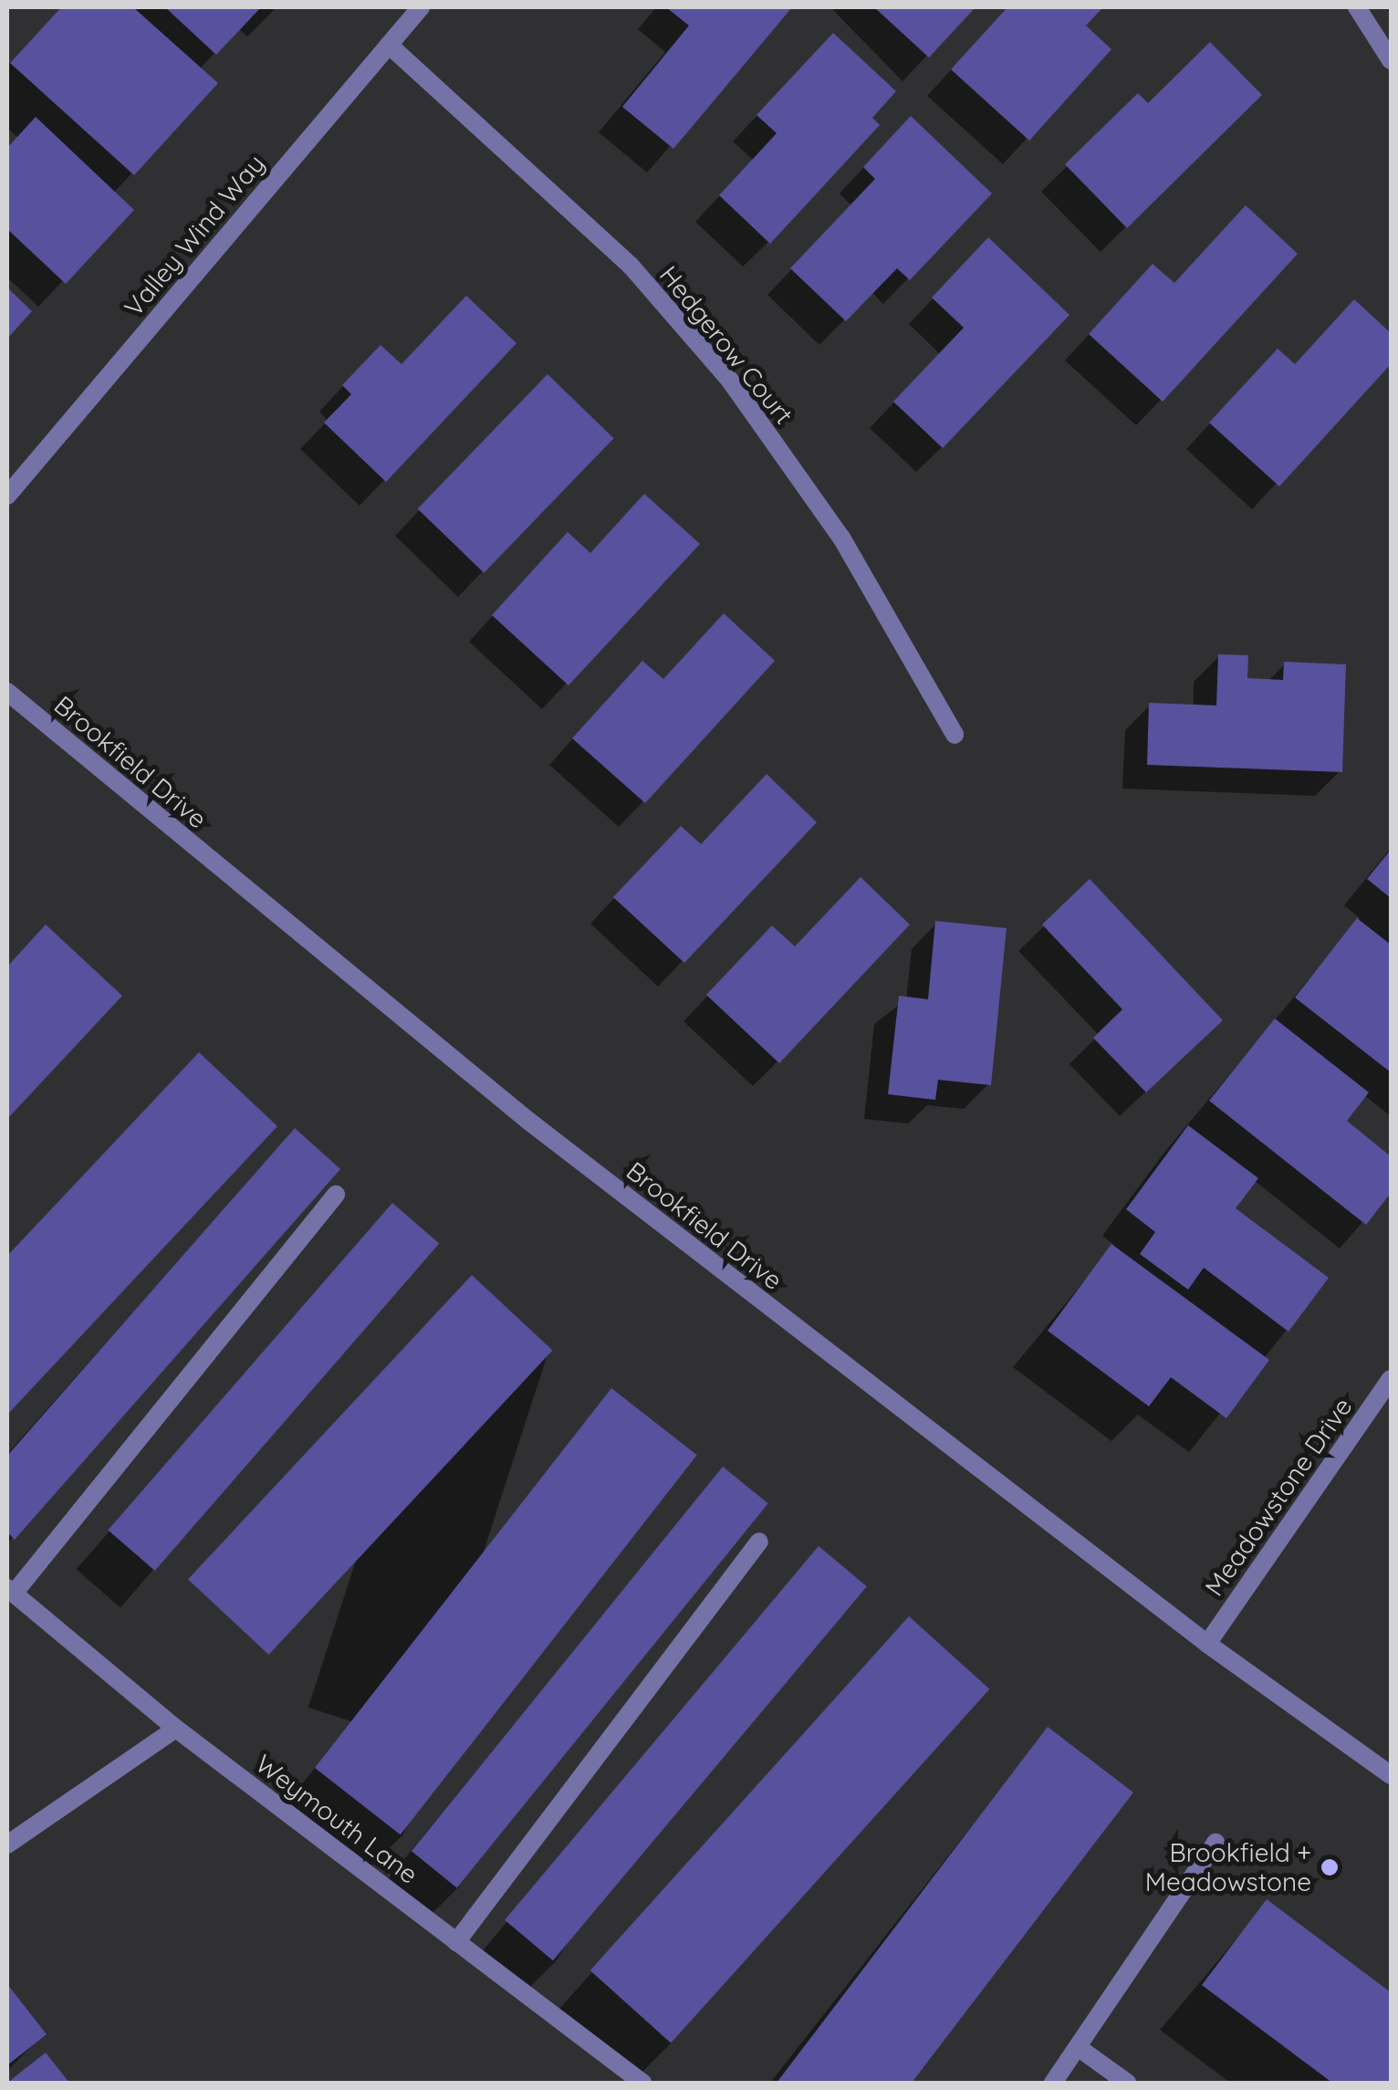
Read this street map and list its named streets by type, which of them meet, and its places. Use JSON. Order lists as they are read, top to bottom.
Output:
{
  "streets": {
    "street": [
      "Valley Wind Way",
      "Hedgerow Court",
      "Brookfield Drive",
      "Meadowstone Drive",
      "Weymouth Lane"
    ]
  },
  "crossings": [
    ["Valley Wind Way", "Hedgerow Court"],
    ["Brookfield Drive", "Meadowstone Drive"]
  ],
  "places": ["Brookfield + Meadowstone"]
}
